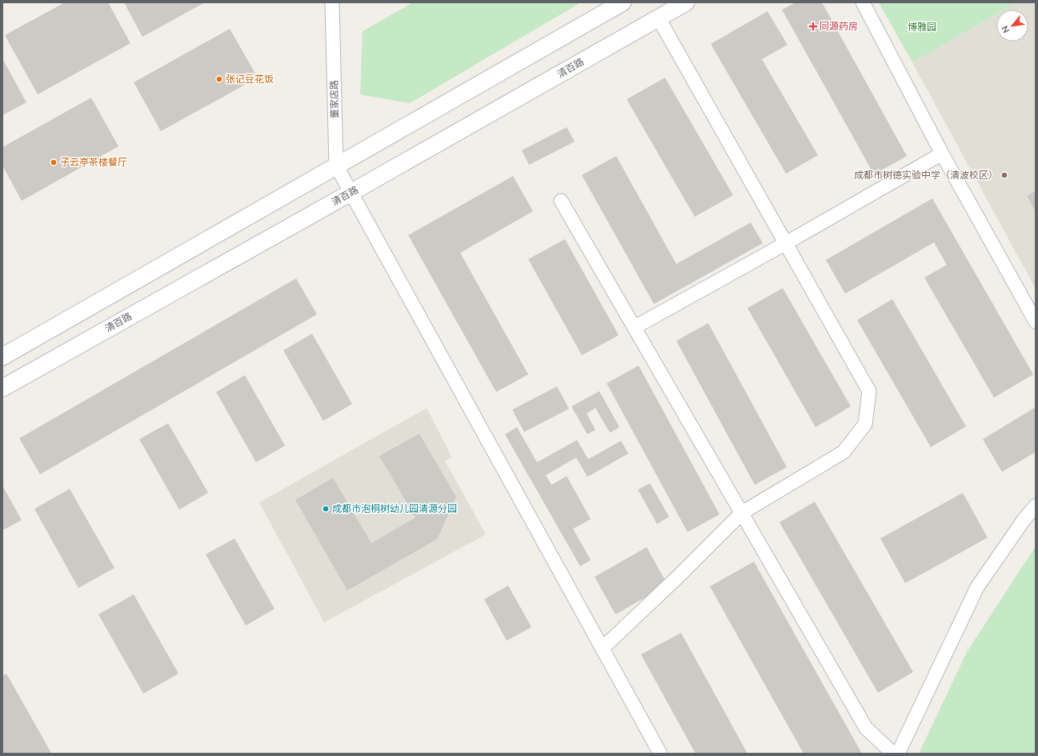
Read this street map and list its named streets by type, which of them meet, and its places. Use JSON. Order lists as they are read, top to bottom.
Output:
{
  "streets": {
    "street": ["清百路", "董家店路"]
  },
  "crossings": [
    ["清百路", "董家店路"]
  ],
  "parks": ["博雅园"],
  "places": {
    "health": ["同源药房"],
    "other": [
      "张记豆花饭",
      "子云亭茶楼餐厅",
      "成都市树德实验中学（清波校区）",
      "成都市泡桐树幼儿园清源分园"
    ]
  },
  "north": "bottom left"
}
